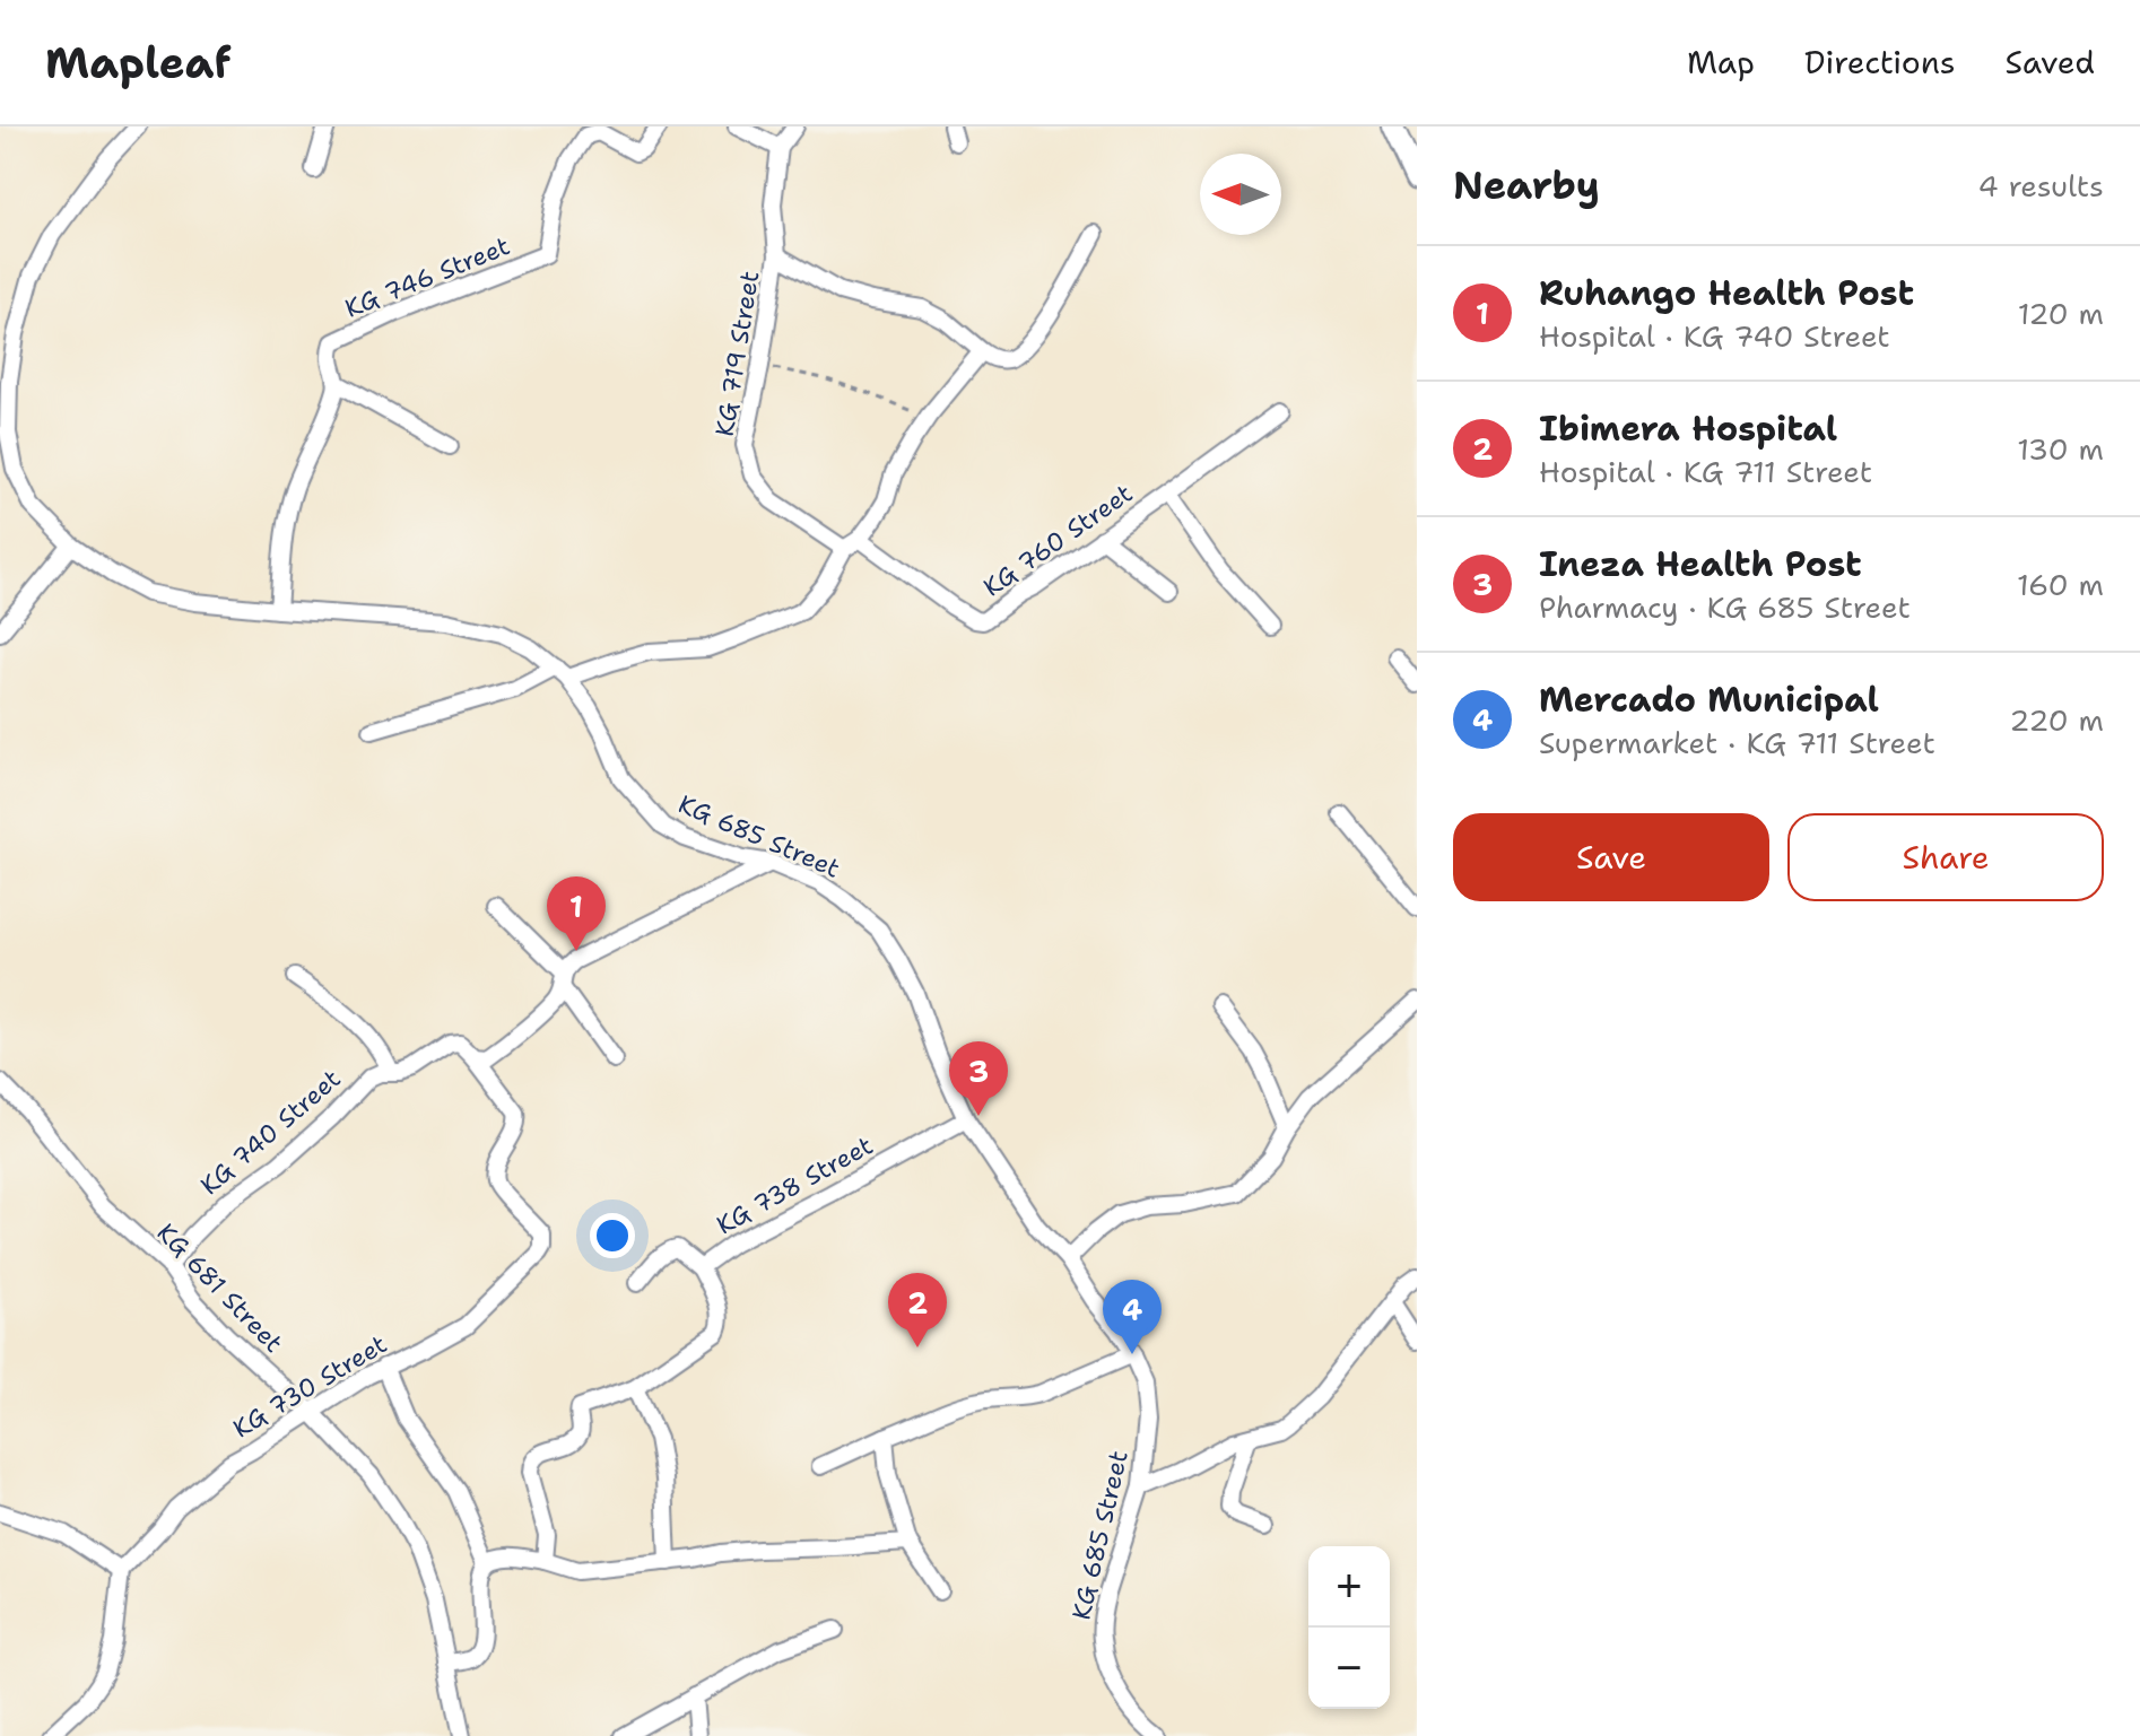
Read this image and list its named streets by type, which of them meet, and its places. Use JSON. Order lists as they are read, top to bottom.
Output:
{
  "streets": {
    "street": [
      "KG 746 Street",
      "KG 719 Street",
      "KG 760 Street",
      "KG 685 Street",
      "KG 740 Street",
      "KG 738 Street",
      "KG 681 Street",
      "KG 730 Street"
    ]
  },
  "crossings": [
    ["KG 746 Street", "KG 685 Street"],
    ["KG 685 Street", "KG 738 Street"],
    ["KG 740 Street", "KG 681 Street"],
    ["KG 740 Street", "KG 730 Street"],
    ["KG 681 Street", "KG 730 Street"]
  ],
  "north": "left",
  "page": {
    "header": "Mapleaf",
    "nav": ["Map", "Directions", "Saved"],
    "heading": ["Nearby", "4 results"],
    "list": [
      {
        "mark": "1",
        "name": "Ruhango Health Post",
        "note": "Hospital · KG 740 Street",
        "value": "120 m"
      },
      {
        "mark": "2",
        "name": "Ibimera Hospital",
        "note": "Hospital · KG 711 Street",
        "value": "130 m"
      },
      {
        "mark": "3",
        "name": "Ineza Health Post",
        "note": "Pharmacy · KG 685 Street",
        "value": "160 m"
      },
      {
        "mark": "4",
        "name": "Mercado Municipal",
        "note": "Supermarket · KG 711 Street",
        "value": "220 m"
      }
    ],
    "buttons": ["Save", "Share"],
    "pins": [
      "1",
      "3",
      "2",
      "4"
    ],
    "map_buttons": ["+", "−"]
  }
}
